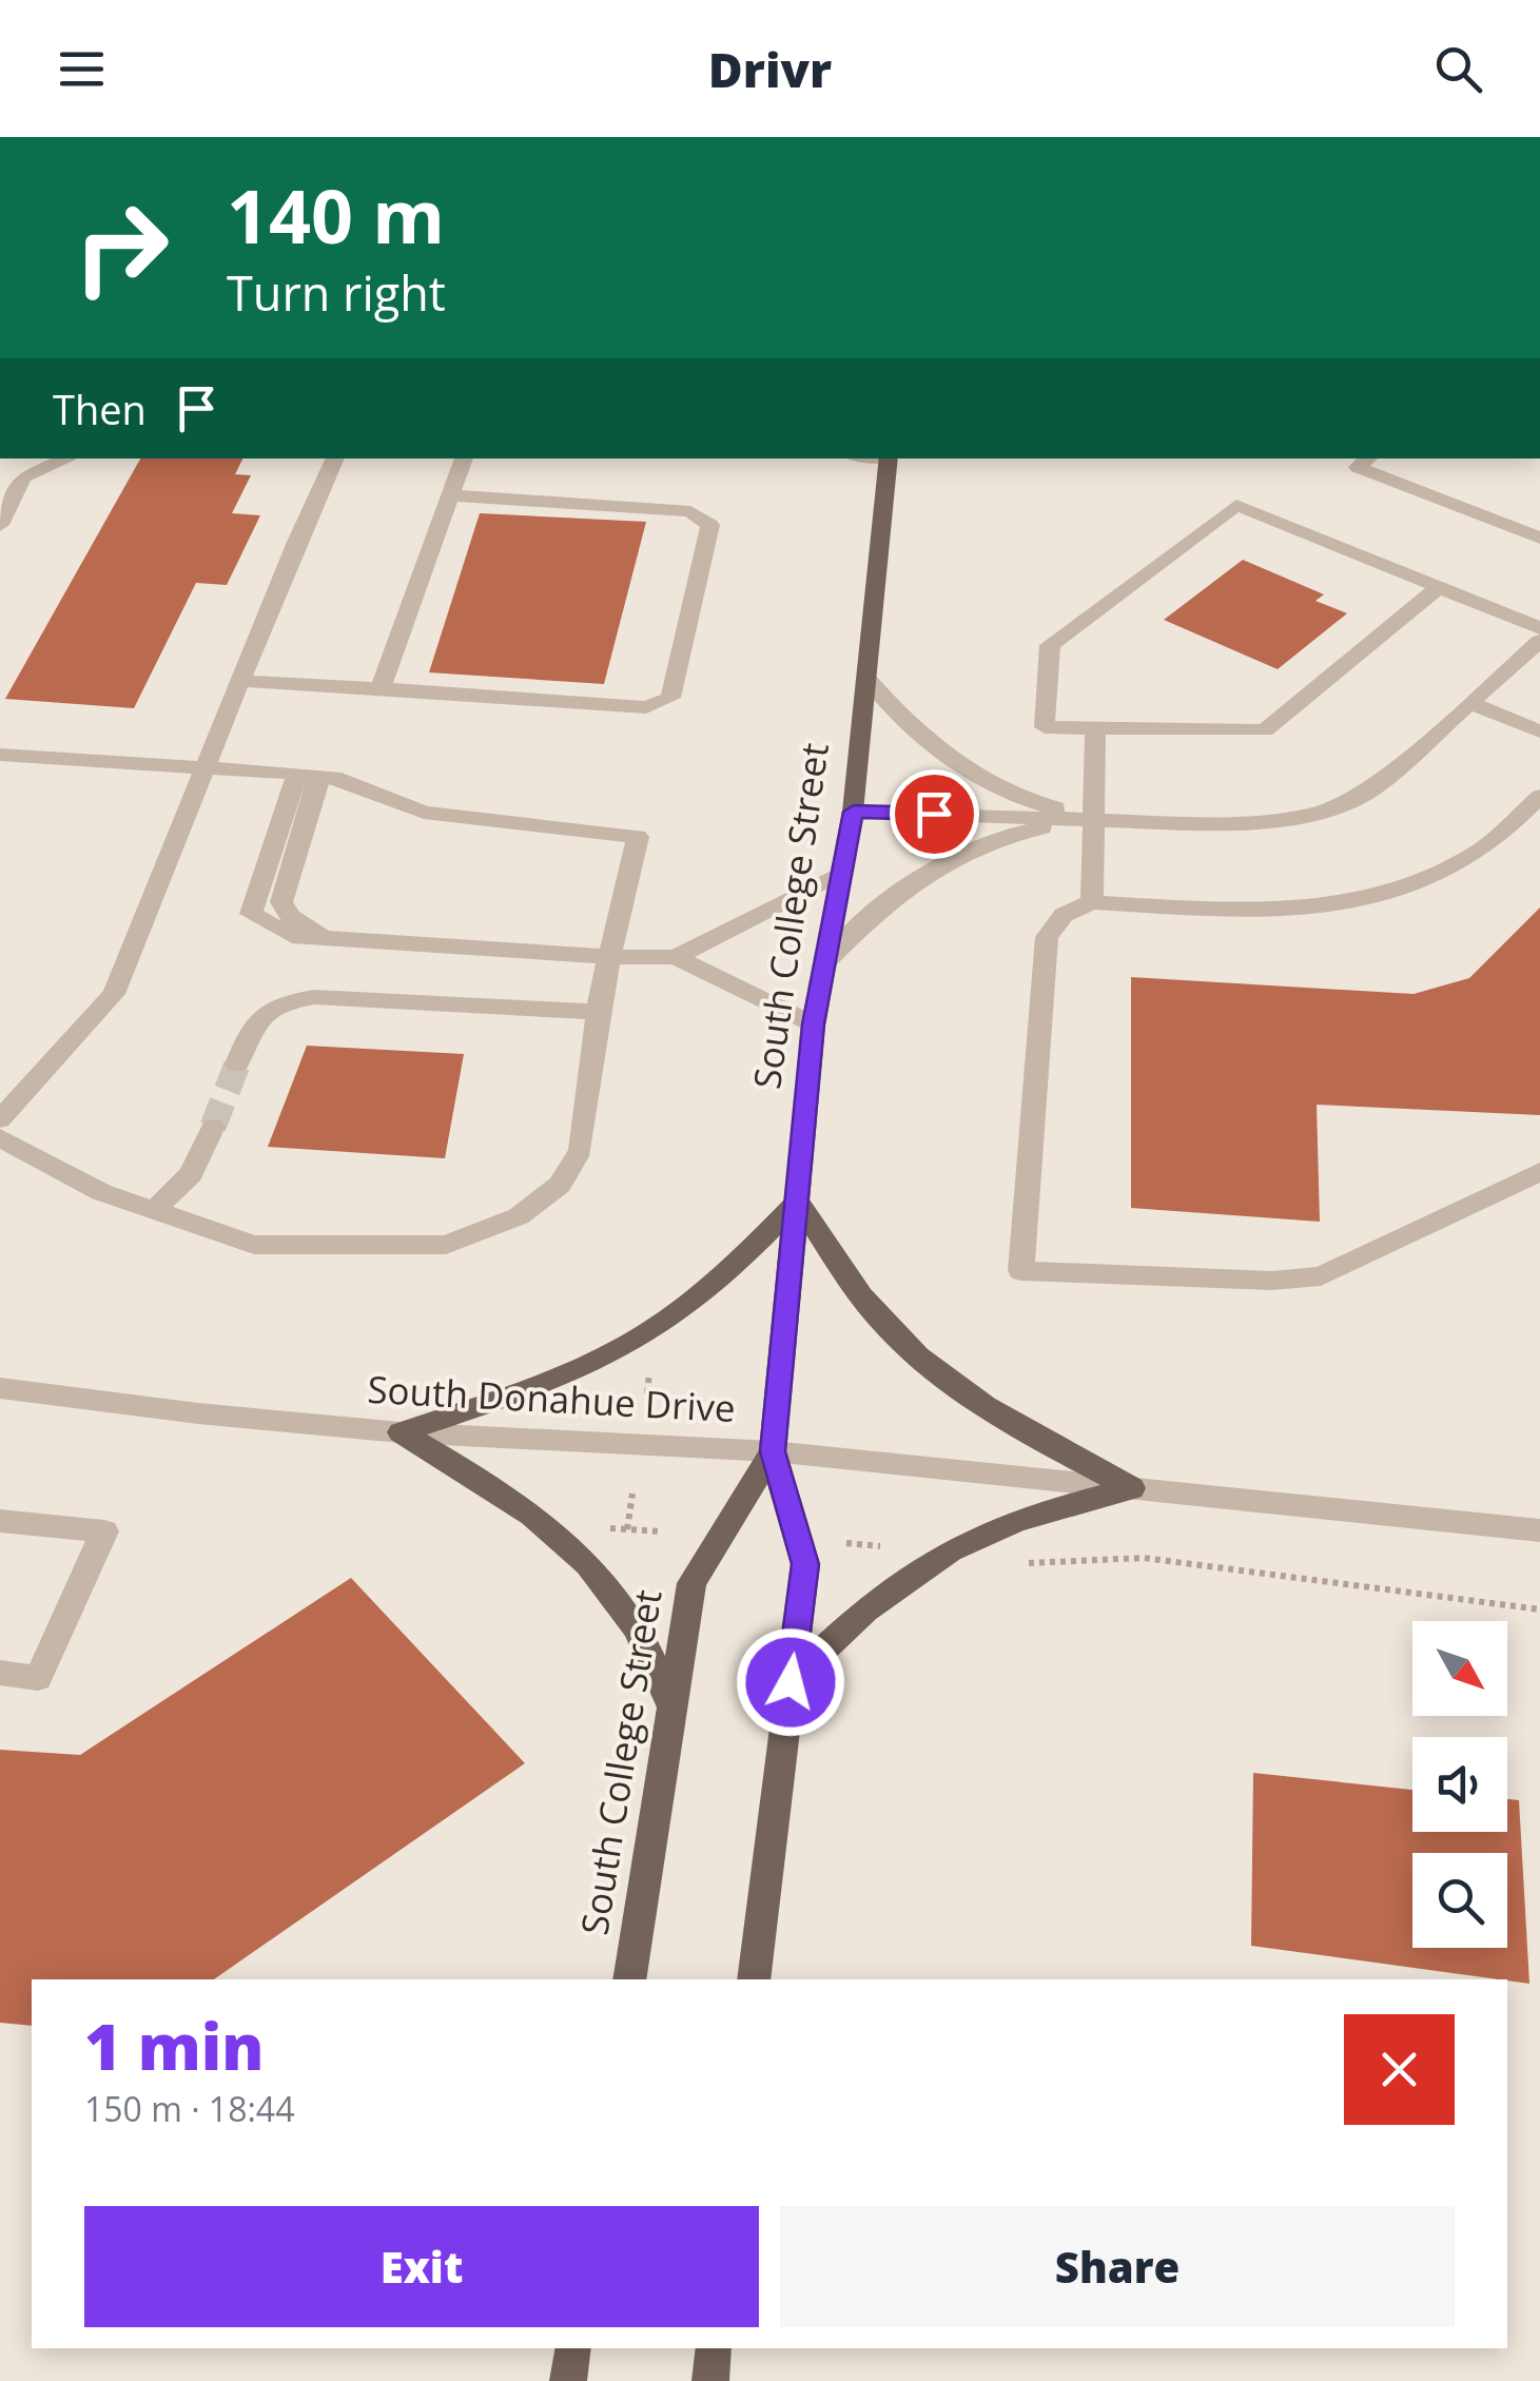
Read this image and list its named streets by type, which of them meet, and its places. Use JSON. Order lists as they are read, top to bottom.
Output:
{
  "streets": {
    "main road": ["South College Street"],
    "street": ["South Donahue Drive"]
  },
  "crossings": [
    ["South College Street", "South Donahue Drive"]
  ],
  "north": "bottom right",
  "page": {
    "header": "Drivr",
    "turn": ["140 m", "Turn right"],
    "then": "Then",
    "heading": ["1 min", "150 m · 18:44"],
    "buttons": ["Exit", "Share"]
  }
}
